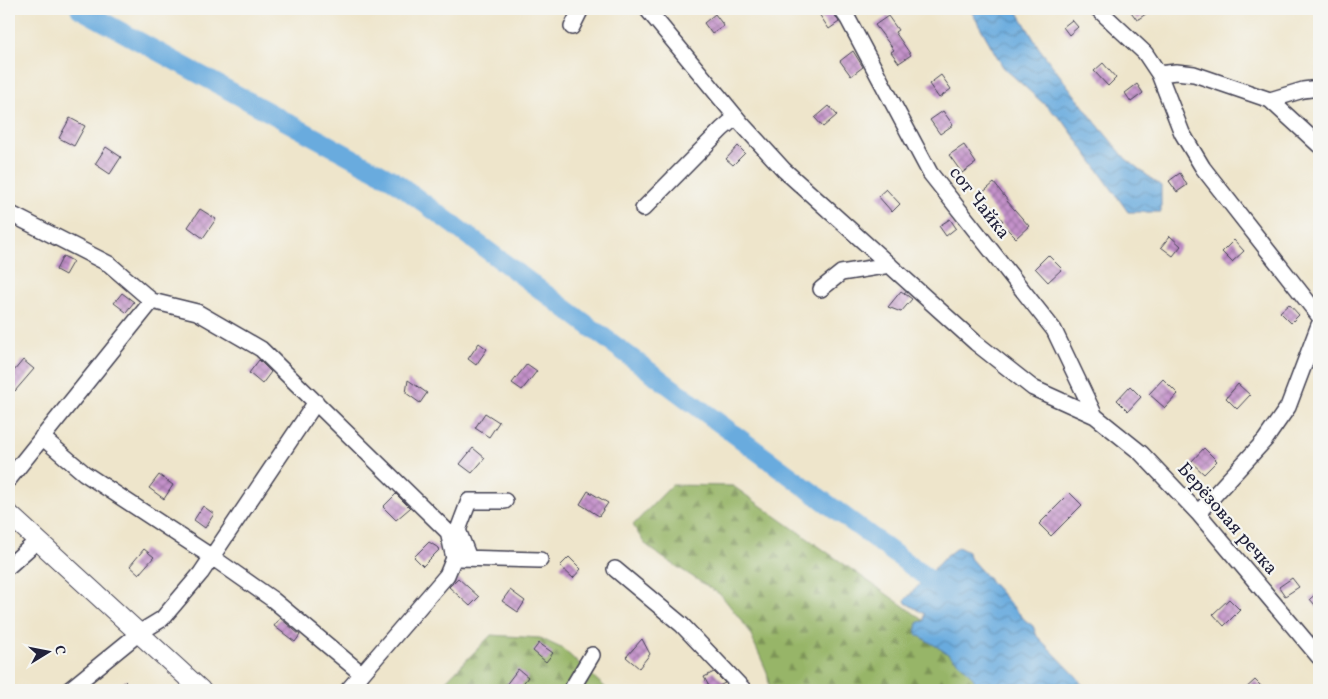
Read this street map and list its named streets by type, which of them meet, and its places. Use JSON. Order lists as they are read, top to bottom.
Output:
{
  "streets": {
    "street": ["сот Чайка", "Берёзовая речка"]
  },
  "crossings": [
    ["сот Чайка", "Берёзовая речка"]
  ],
  "north": "right"
}
